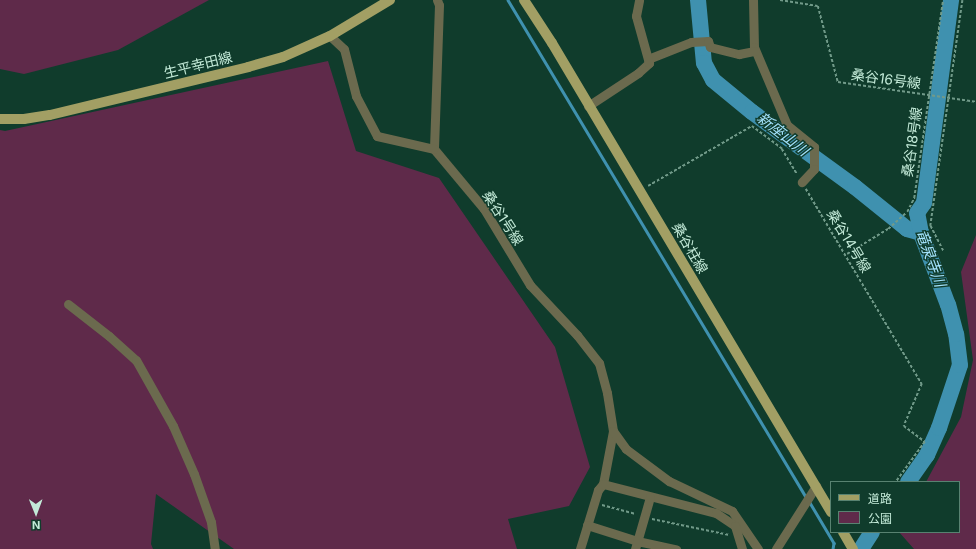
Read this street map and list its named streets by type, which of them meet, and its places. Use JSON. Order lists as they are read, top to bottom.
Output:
{
  "streets": {
    "main road": ["生平幸田線", "桑谷柱線"],
    "street": ["桑谷1号線"],
    "path": ["桑谷16号線", "桑谷18号線", "桑谷14号線"]
  },
  "crossings": [
    ["桑谷16号線", "桑谷18号線"],
    ["桑谷18号線", "桑谷14号線"],
    ["桑谷14号線", "桑谷柱線"]
  ],
  "water": ["新座山川", "竜泉寺川"],
  "legend": ["道路", "公園"],
  "north": "bottom"
}
